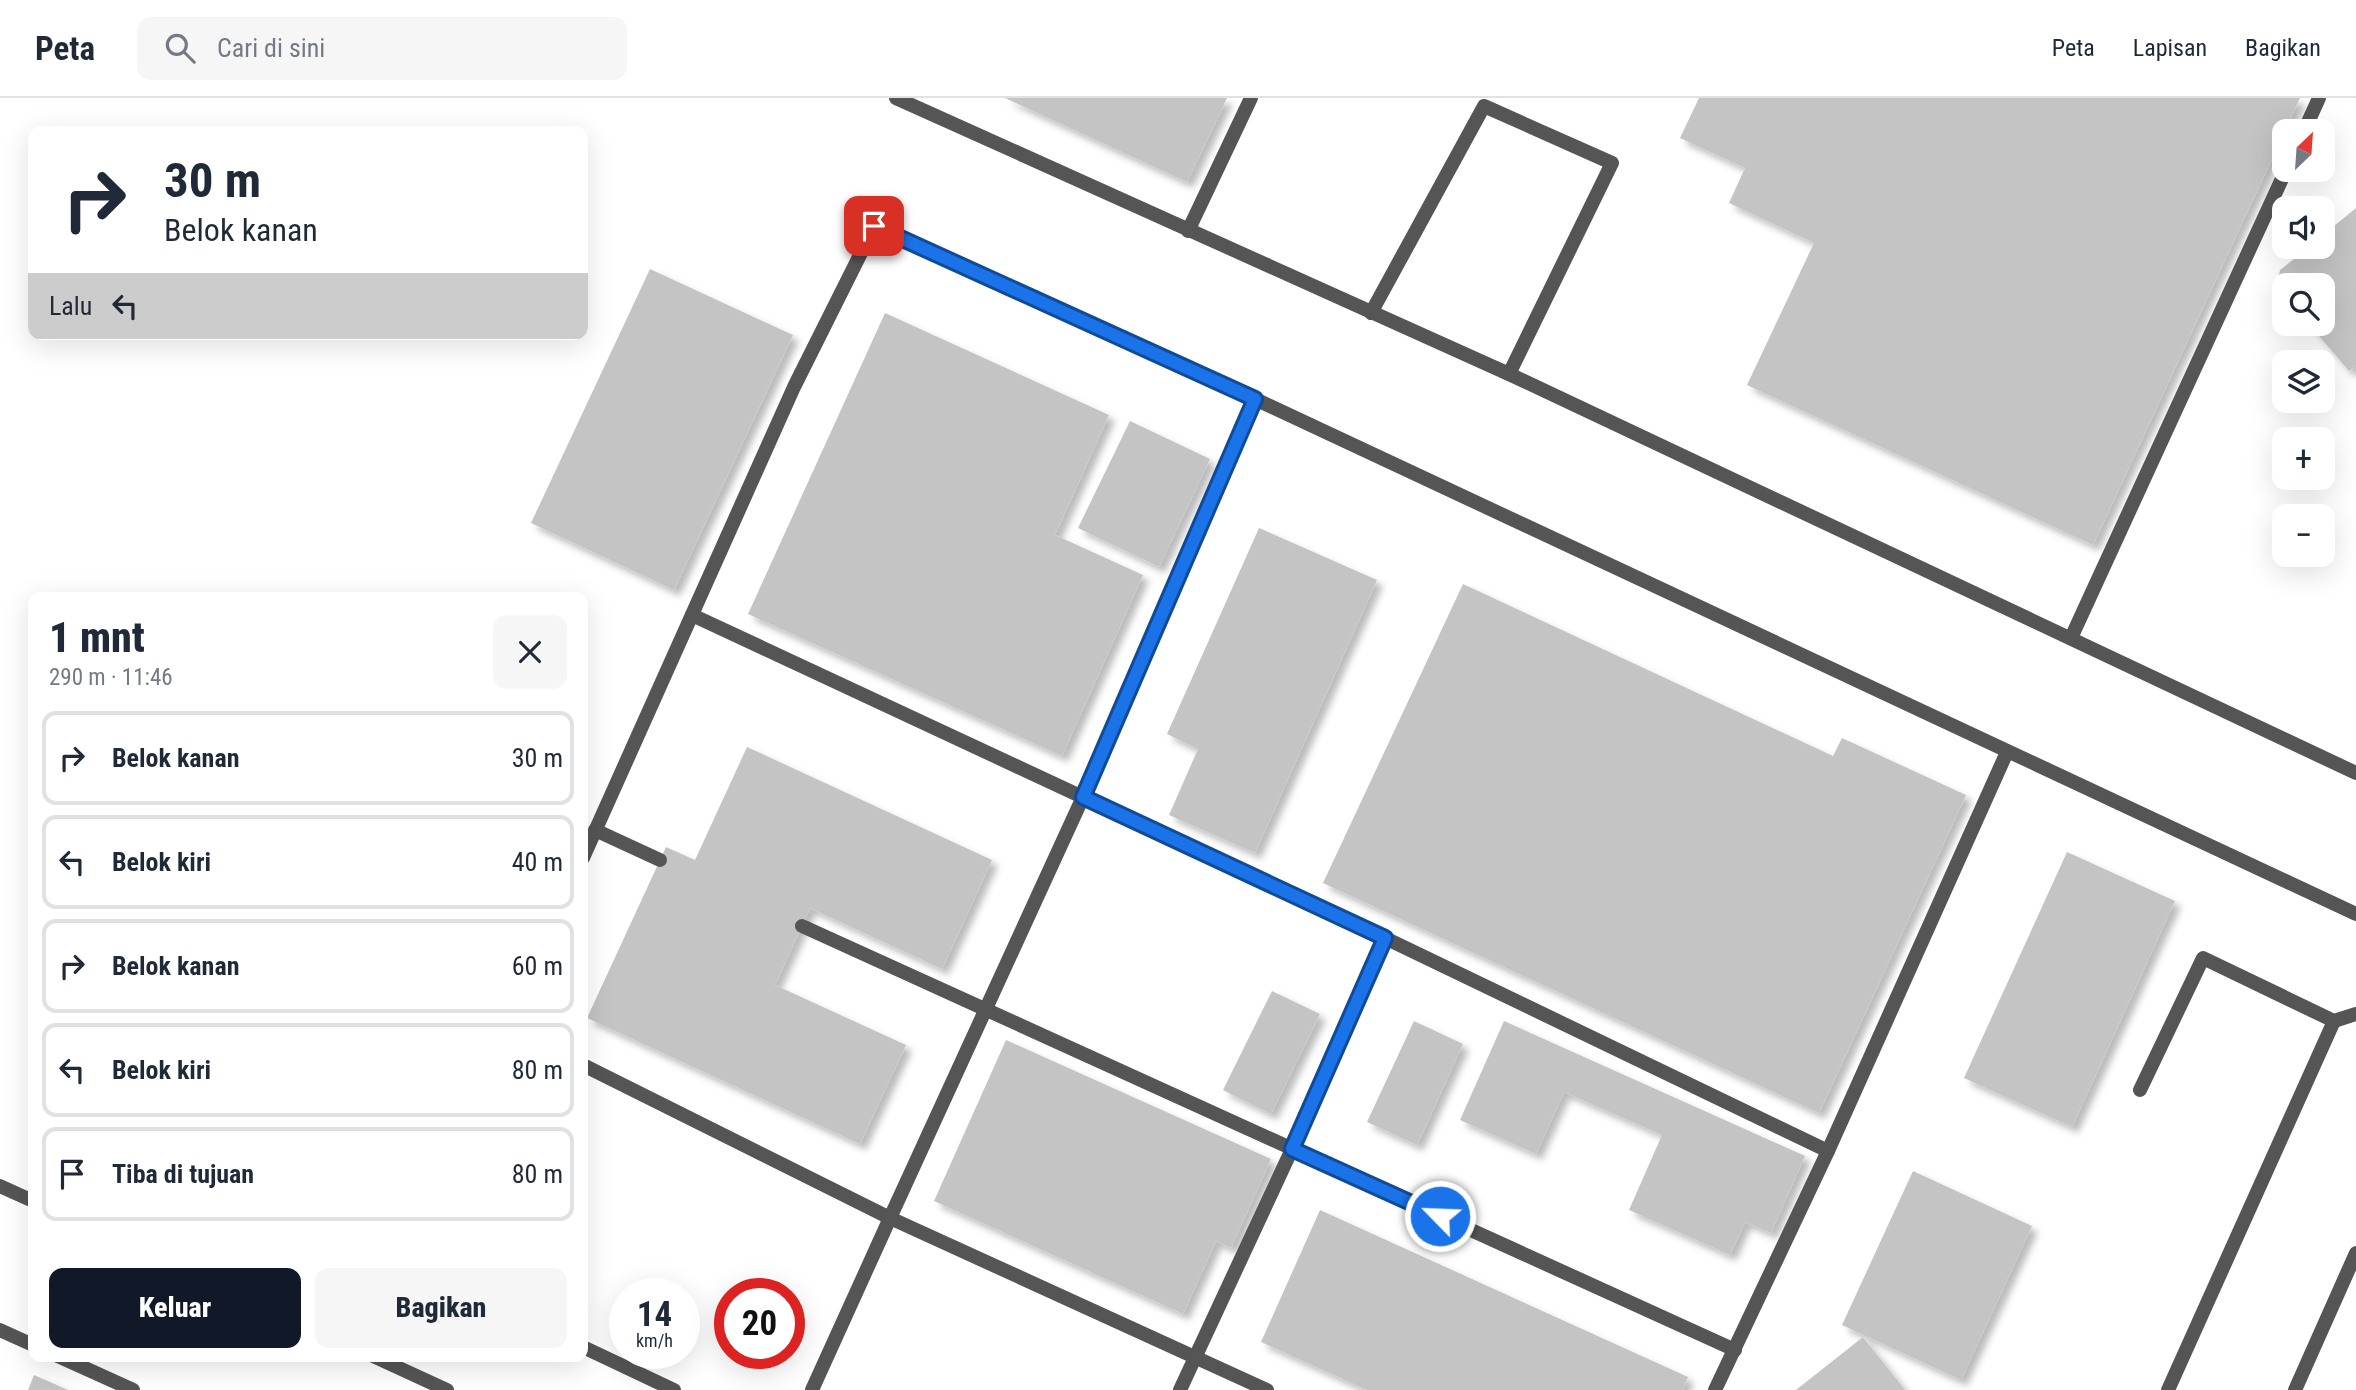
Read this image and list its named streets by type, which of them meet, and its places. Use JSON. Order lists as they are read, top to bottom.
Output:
{
  "north": "top right",
  "page": {
    "header": "Peta",
    "search": "Cari di sini",
    "nav": ["Peta", "Lapisan", "Bagikan"],
    "map_buttons": ["+", "−"],
    "turn": ["30 m", "Belok kanan"],
    "then": "Lalu",
    "heading": ["1 mnt", "290 m · 11:46"],
    "list": [
      {
        "name": "Belok kanan",
        "value": "30 m"
      },
      {
        "name": "Belok kiri",
        "value": "40 m"
      },
      {
        "name": "Belok kanan",
        "value": "60 m"
      },
      {
        "name": "Belok kiri",
        "value": "80 m"
      },
      {
        "name": "Tiba di tujuan",
        "value": "80 m"
      }
    ],
    "buttons": ["Keluar", "Bagikan"],
    "speed": "14 km/h",
    "limit": "20"
  }
}
